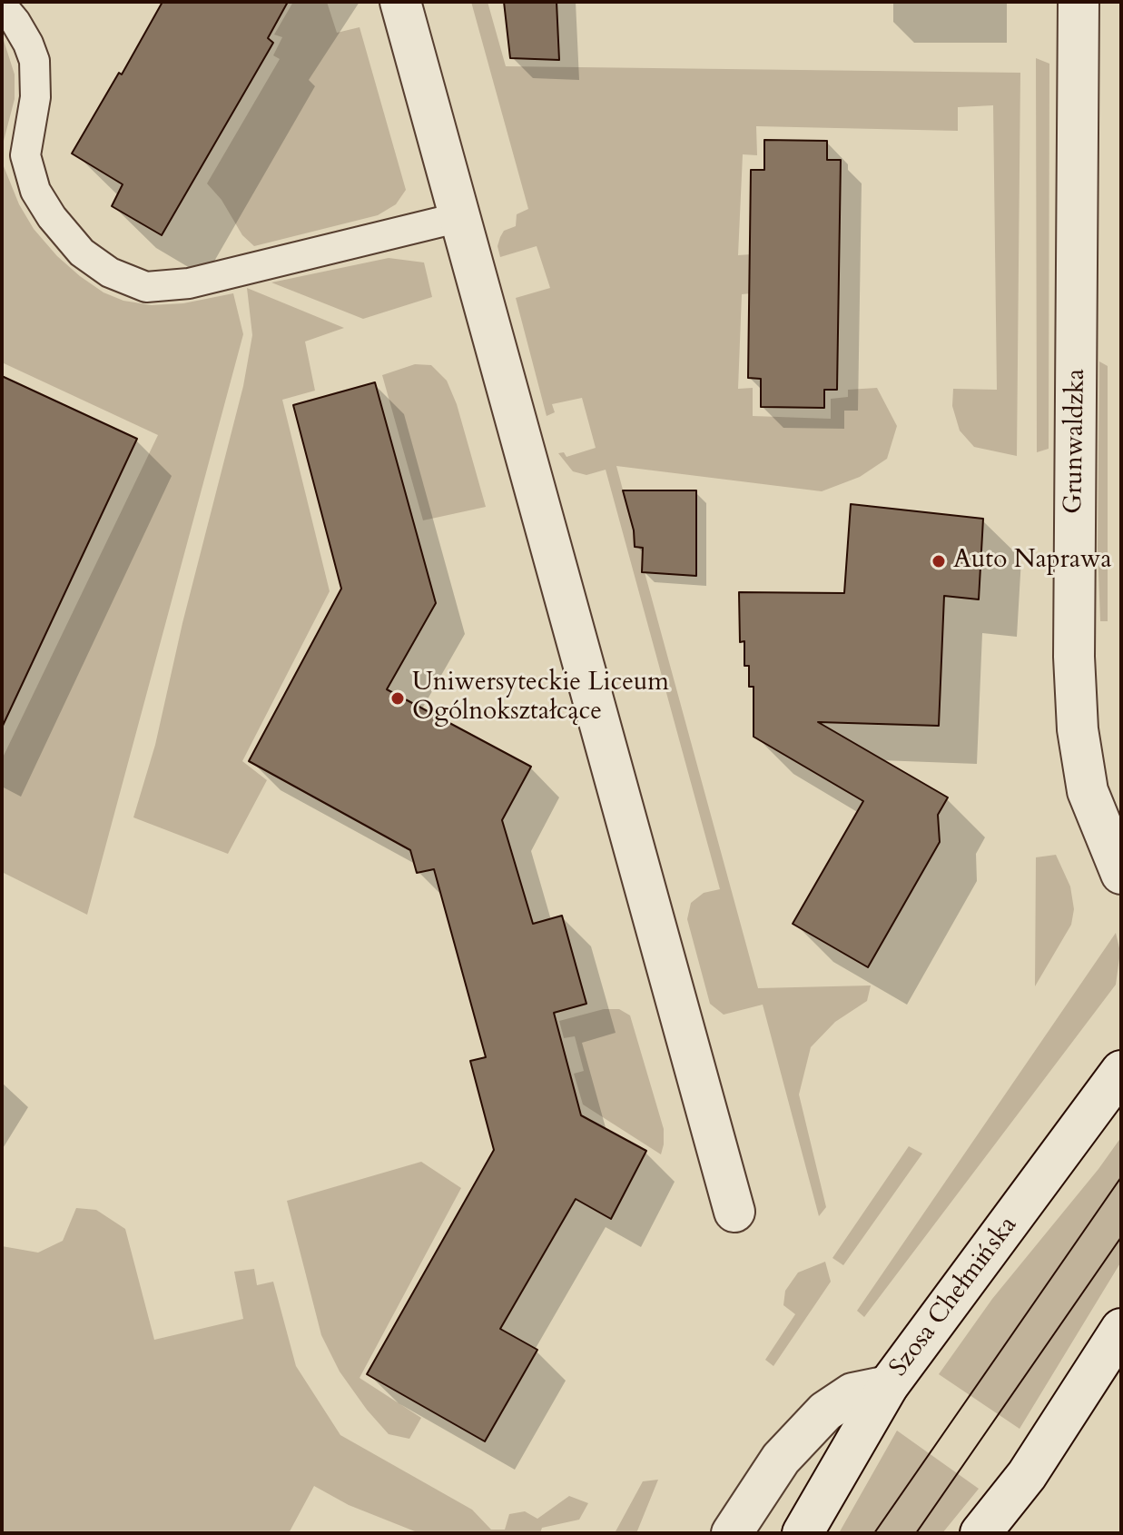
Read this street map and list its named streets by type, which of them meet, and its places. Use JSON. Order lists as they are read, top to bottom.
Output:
{
  "streets": {
    "street": ["Grunwaldzka", "Szosa Chełmińska"]
  },
  "places": ["Auto Naprawa", "Uniwersyteckie Liceum Ogólnokształcące"]
}
